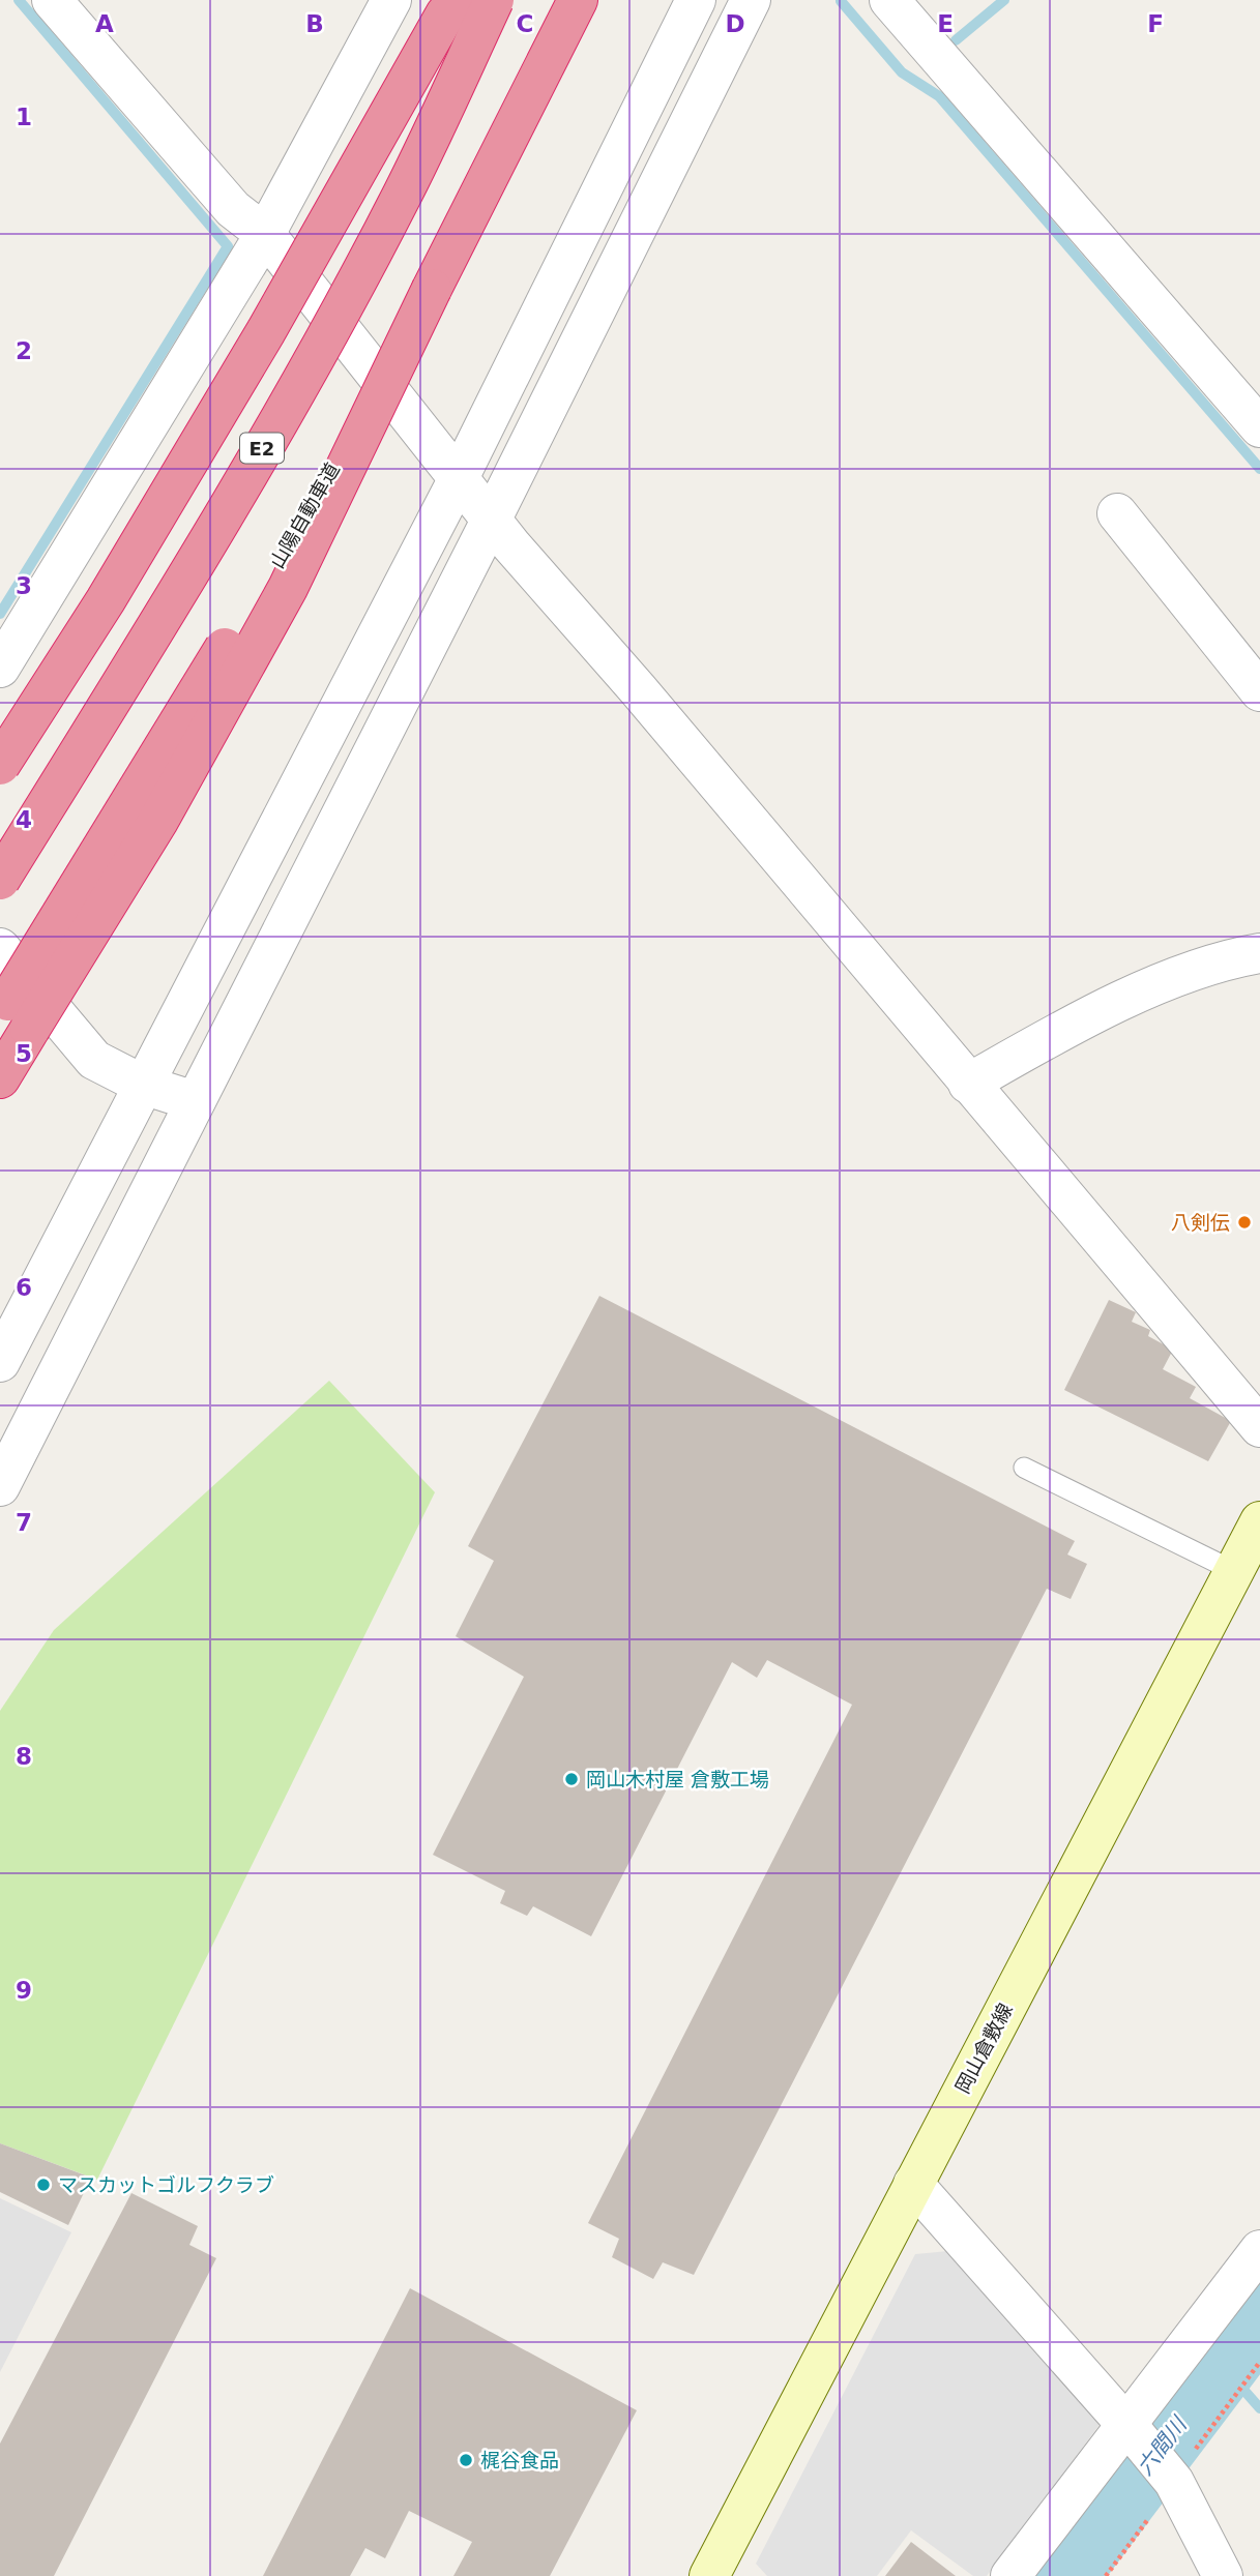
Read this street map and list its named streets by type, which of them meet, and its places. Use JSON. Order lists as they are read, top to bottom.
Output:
{
  "streets": {
    "highway": ["E2"],
    "main road": ["岡山倉敷線"]
  },
  "water": ["六間川"],
  "places": [
    "八剣伝",
    "岡山木村屋 倉敷工場",
    "マスカットゴルフクラブ",
    "梶谷食品"
  ],
  "grid": {
    "columns": [
      "A",
      "B",
      "C",
      "D",
      "E",
      "F"
    ],
    "rows": [
      "1",
      "2",
      "3",
      "4",
      "5",
      "6",
      "7",
      "8",
      "9"
    ]
  }
}
